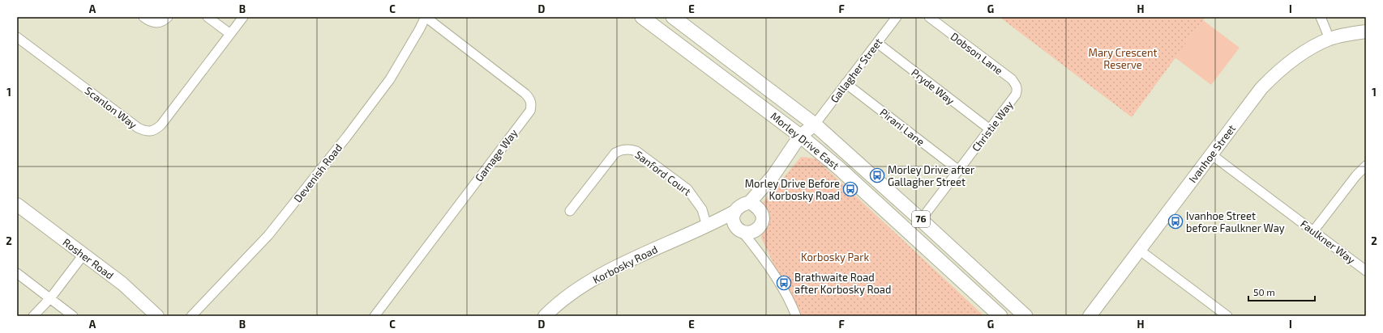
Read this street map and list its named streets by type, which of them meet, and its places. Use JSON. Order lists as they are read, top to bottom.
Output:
{
  "streets": {
    "main road": ["Morley Drive East", "76"],
    "street": [
      "Dobson Lane",
      "Gallagher Street",
      "Pryde Way",
      "Scanlon Way",
      "Christie Way",
      "Pirani Lane",
      "Ivanhoe Street",
      "Gamage Way",
      "Devenish Road",
      "Sanford Court",
      "Faulkner Way",
      "Rosher Road",
      "Korbosky Road"
    ]
  },
  "crossings": [
    ["Dobson Lane", "Christie Way"],
    ["Gallagher Street", "Pryde Way"],
    ["Gallagher Street", "Pirani Lane"],
    ["Gallagher Street", "Morley Drive East"],
    ["Pryde Way", "Christie Way"],
    ["Christie Way", "Pirani Lane"],
    ["Christie Way", "Morley Drive East"],
    ["Ivanhoe Street", "Faulkner Way"],
    ["Gamage Way", "Devenish Road"],
    ["Sanford Court", "Korbosky Road"]
  ],
  "parks": ["Mary Crescent Reserve", "Korbosky Park"],
  "places": {
    "bus stop": [
      "Morley Drive after Gallagher Street",
      "Morley Drive Before Korbosky Road",
      "Ivanhoe Street before Faulkner Way",
      "Brathwaite Road after Korbosky Road"
    ]
  },
  "scale_bar": "50 m",
  "grid": {
    "columns": [
      "A",
      "B",
      "C",
      "D",
      "E",
      "F",
      "G",
      "H",
      "I"
    ],
    "rows": ["1", "2"]
  }
}
